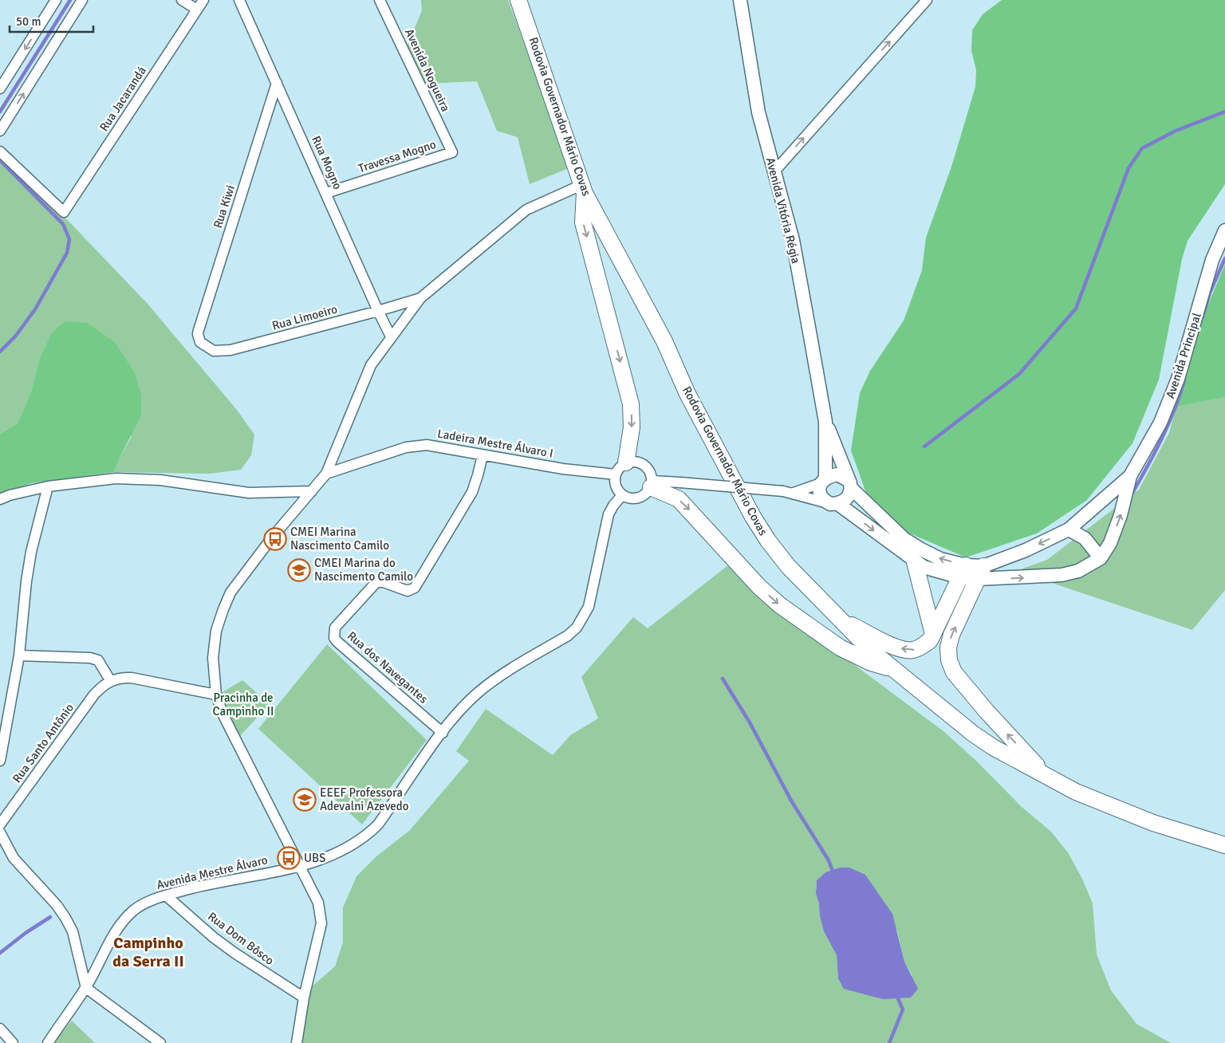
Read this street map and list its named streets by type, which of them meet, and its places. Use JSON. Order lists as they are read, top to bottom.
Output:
{
  "streets": {
    "main road": ["Rodovia Governador Mário Covas"],
    "street": [
      "Avenida Nogueira",
      "Rua Jacarandá",
      "Travessa Mogno",
      "Rua Mogno",
      "Rua Kiwi",
      "Avenida Vitória Régia",
      "Rua Limoeiro",
      "Avenida Principal",
      "Ladeira Mestre Álvaro I",
      "Rua dos Navegantes",
      "Rua Santo Antônio",
      "Avenida Mestre Álvaro",
      "Rua Dom Bôsco"
    ]
  },
  "crossings": [
    ["Avenida Nogueira", "Travessa Mogno"],
    ["Travessa Mogno", "Rua Mogno"],
    ["Rua Mogno", "Rua Kiwi"],
    ["Rua Mogno", "Rua Limoeiro"],
    ["Rua Kiwi", "Rua Limoeiro"],
    ["Ladeira Mestre Álvaro I", "Rua dos Navegantes"],
    ["Ladeira Mestre Álvaro I", "Avenida Mestre Álvaro"],
    ["Rua dos Navegantes", "Avenida Mestre Álvaro"],
    ["Avenida Mestre Álvaro", "Rua Dom Bôsco"]
  ],
  "districts": ["Campinho da Serra II"],
  "parks": ["Pracinha de Campinho II"],
  "places": {
    "bus stop": ["CMEI Marina Nascimento Camilo", "UBS"],
    "school or university": ["CMEI Marina do Nascimento Camilo", "EEEF Professora Adevalni Azevedo"]
  },
  "scale_bar": "50 m"
}
